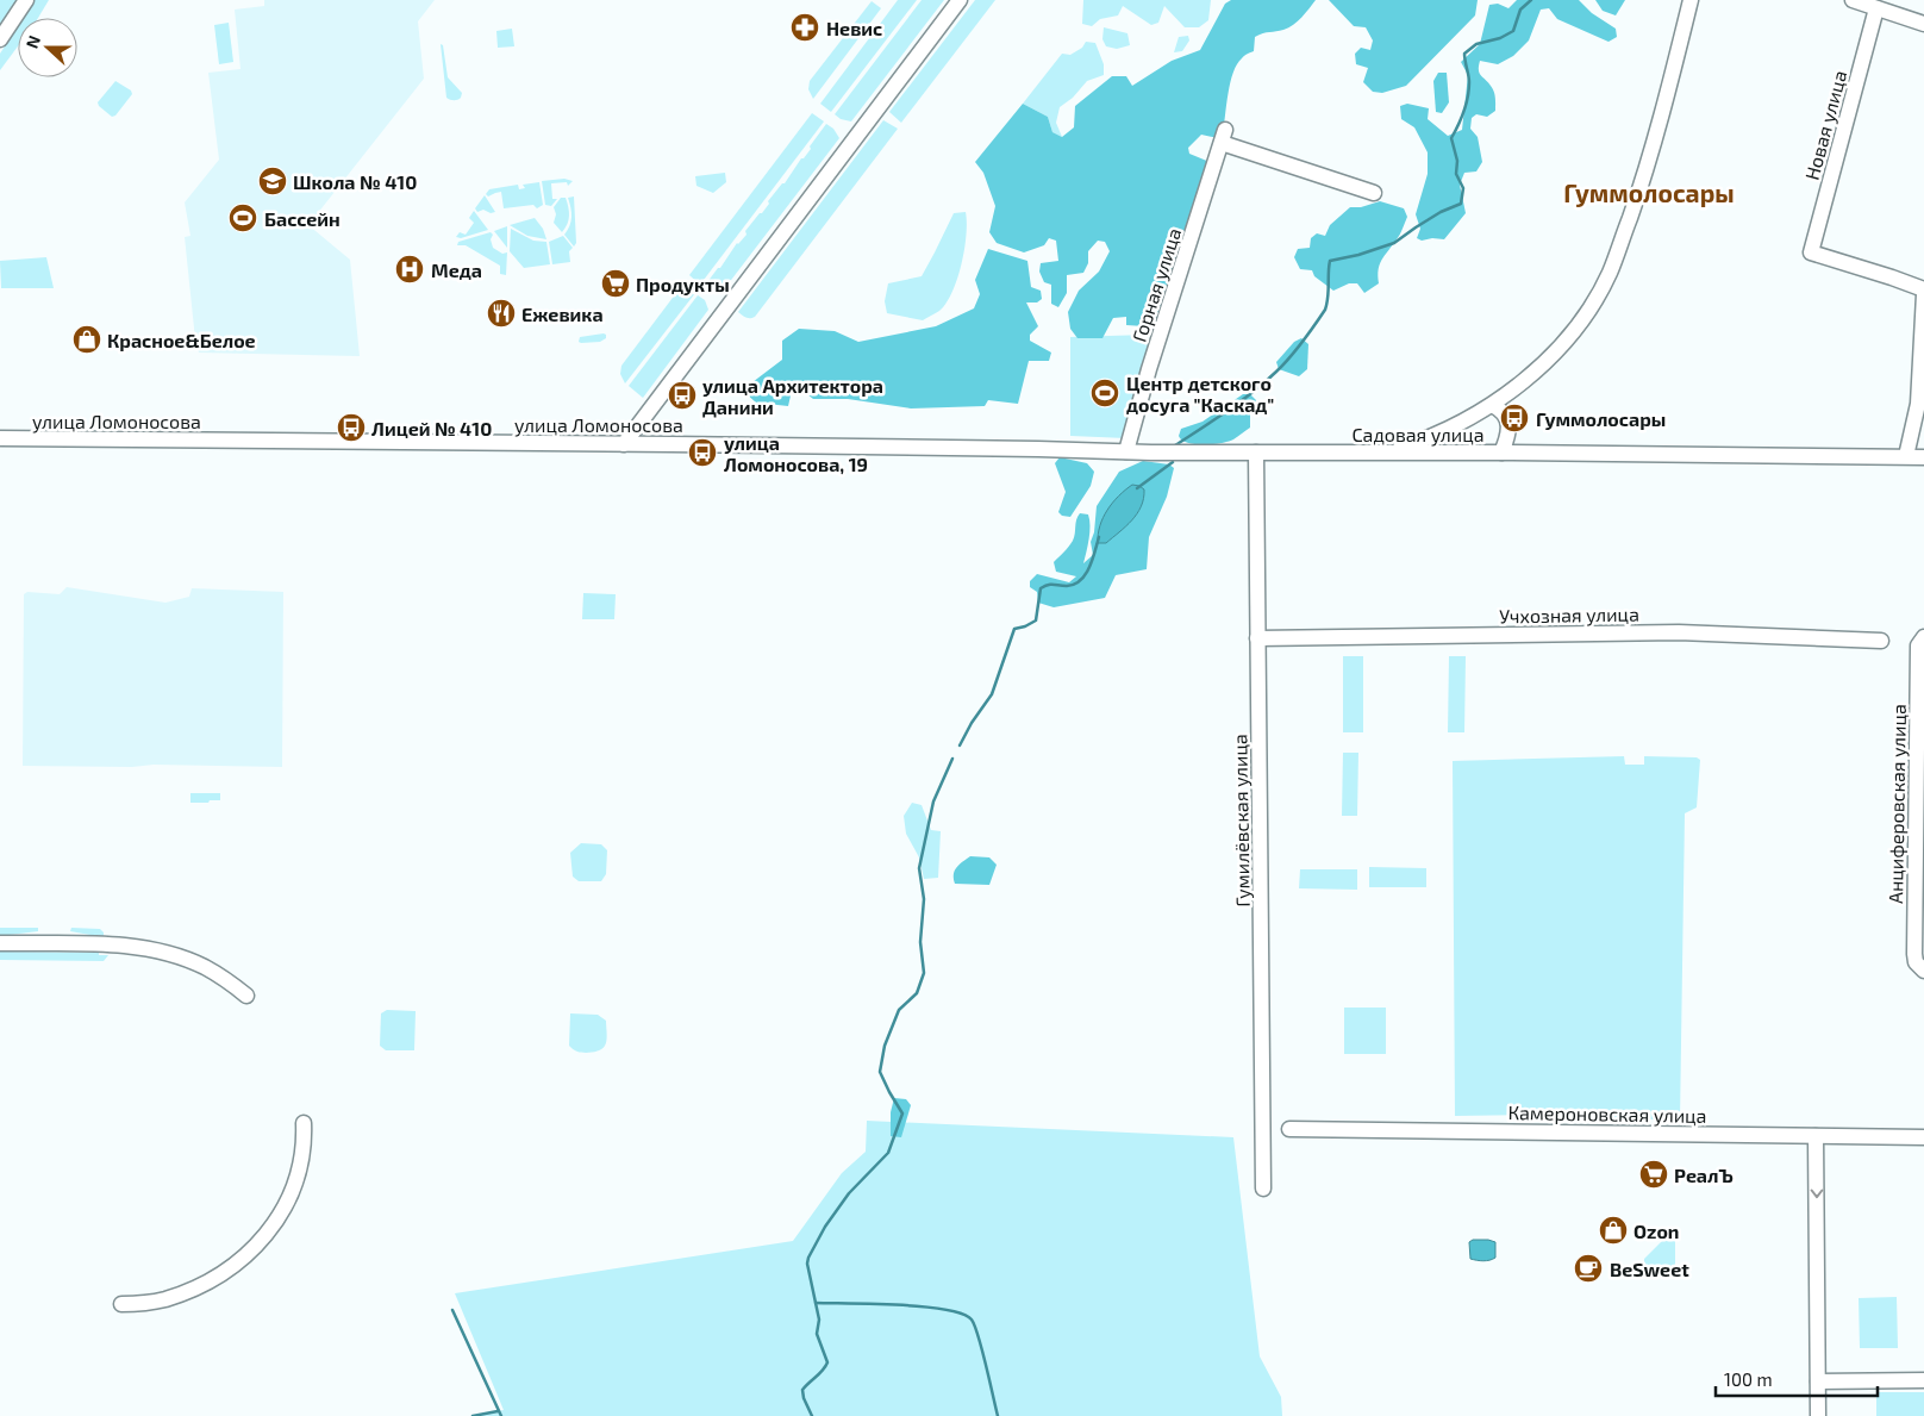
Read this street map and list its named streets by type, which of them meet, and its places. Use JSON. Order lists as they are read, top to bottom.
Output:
{
  "streets": {
    "street": [
      "Новая улица",
      "Горная улица",
      "улица Ломоносова",
      "Садовая улица",
      "Учхозная улица",
      "Анциферовская улица",
      "Гумилёвская улица",
      "Камероновская улица"
    ]
  },
  "crossings": [
    ["Горная улица", "улица Ломоносова"],
    ["Горная улица", "Садовая улица"],
    ["улица Ломоносова", "Садовая улица"],
    ["Садовая улица", "Гумилёвская улица"],
    ["Учхозная улица", "Гумилёвская улица"]
  ],
  "districts": ["Гуммолосары"],
  "places": {
    "pharmacy": ["Невис"],
    "school or university": ["Школа № 410"],
    "sports": ["Бассейн", "Центр детского досуга \"Каскад\""],
    "hospital": ["Меда"],
    "supermarket": ["Продукты", "РеалЪ"],
    "restaurant": ["Ежевика"],
    "shop": ["Красное&Белое", "Ozon"],
    "bus stop": [
      "улица Архитектора Данини",
      "Гуммолосары",
      "Лицей № 410",
      "улица Ломоносова, 19"
    ],
    "cafe": ["BeSweet"]
  },
  "scale_bar": "100 m",
  "north": "left"
}
